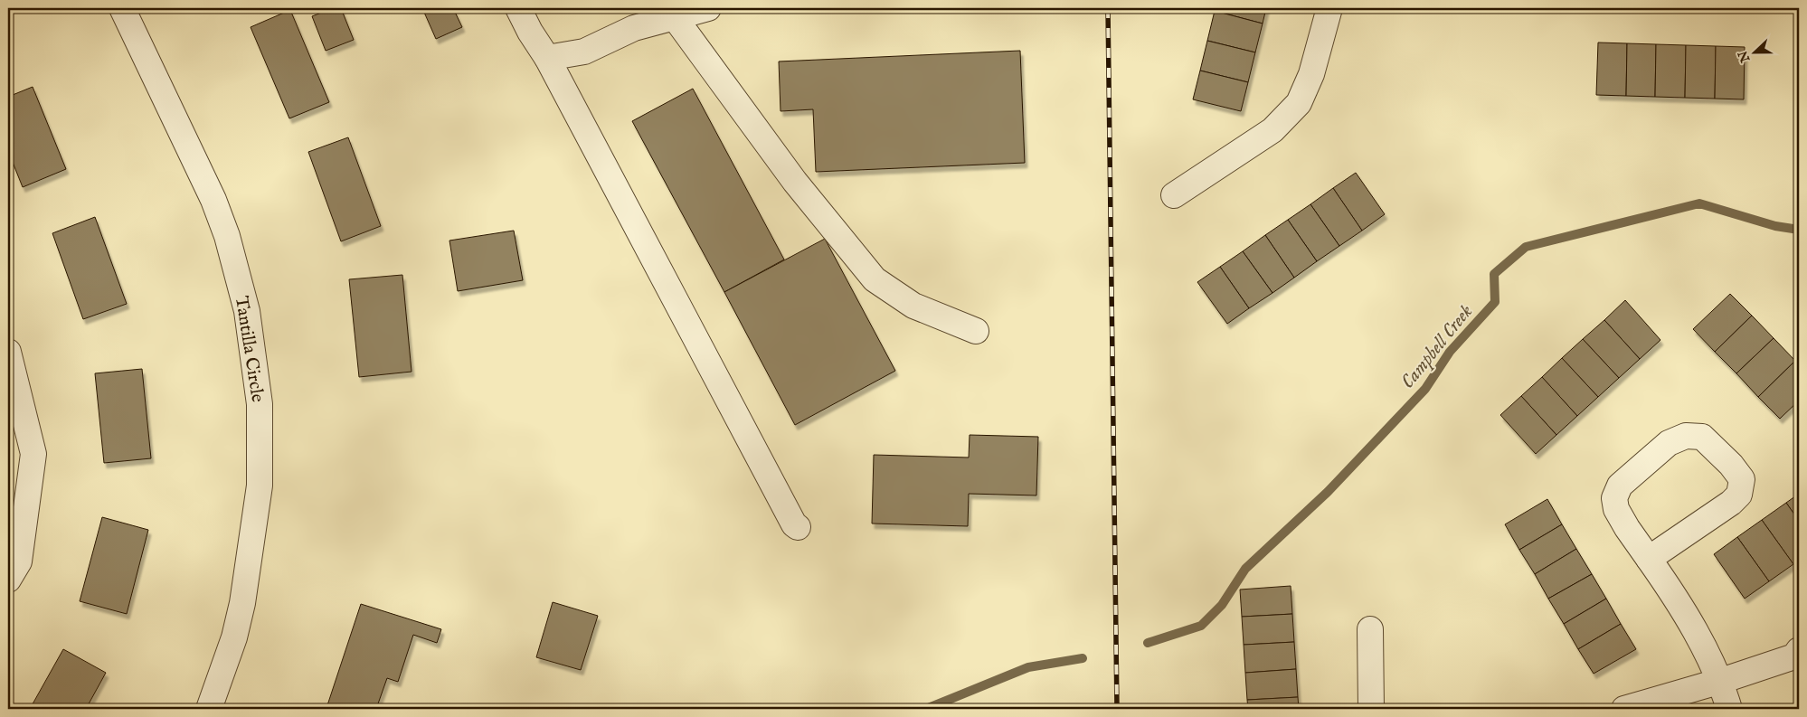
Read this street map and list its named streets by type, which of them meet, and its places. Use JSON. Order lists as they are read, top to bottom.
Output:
{
  "streets": {
    "street": ["Tantilla Circle"]
  },
  "water": ["Campbell Creek"],
  "north": "left"
}
